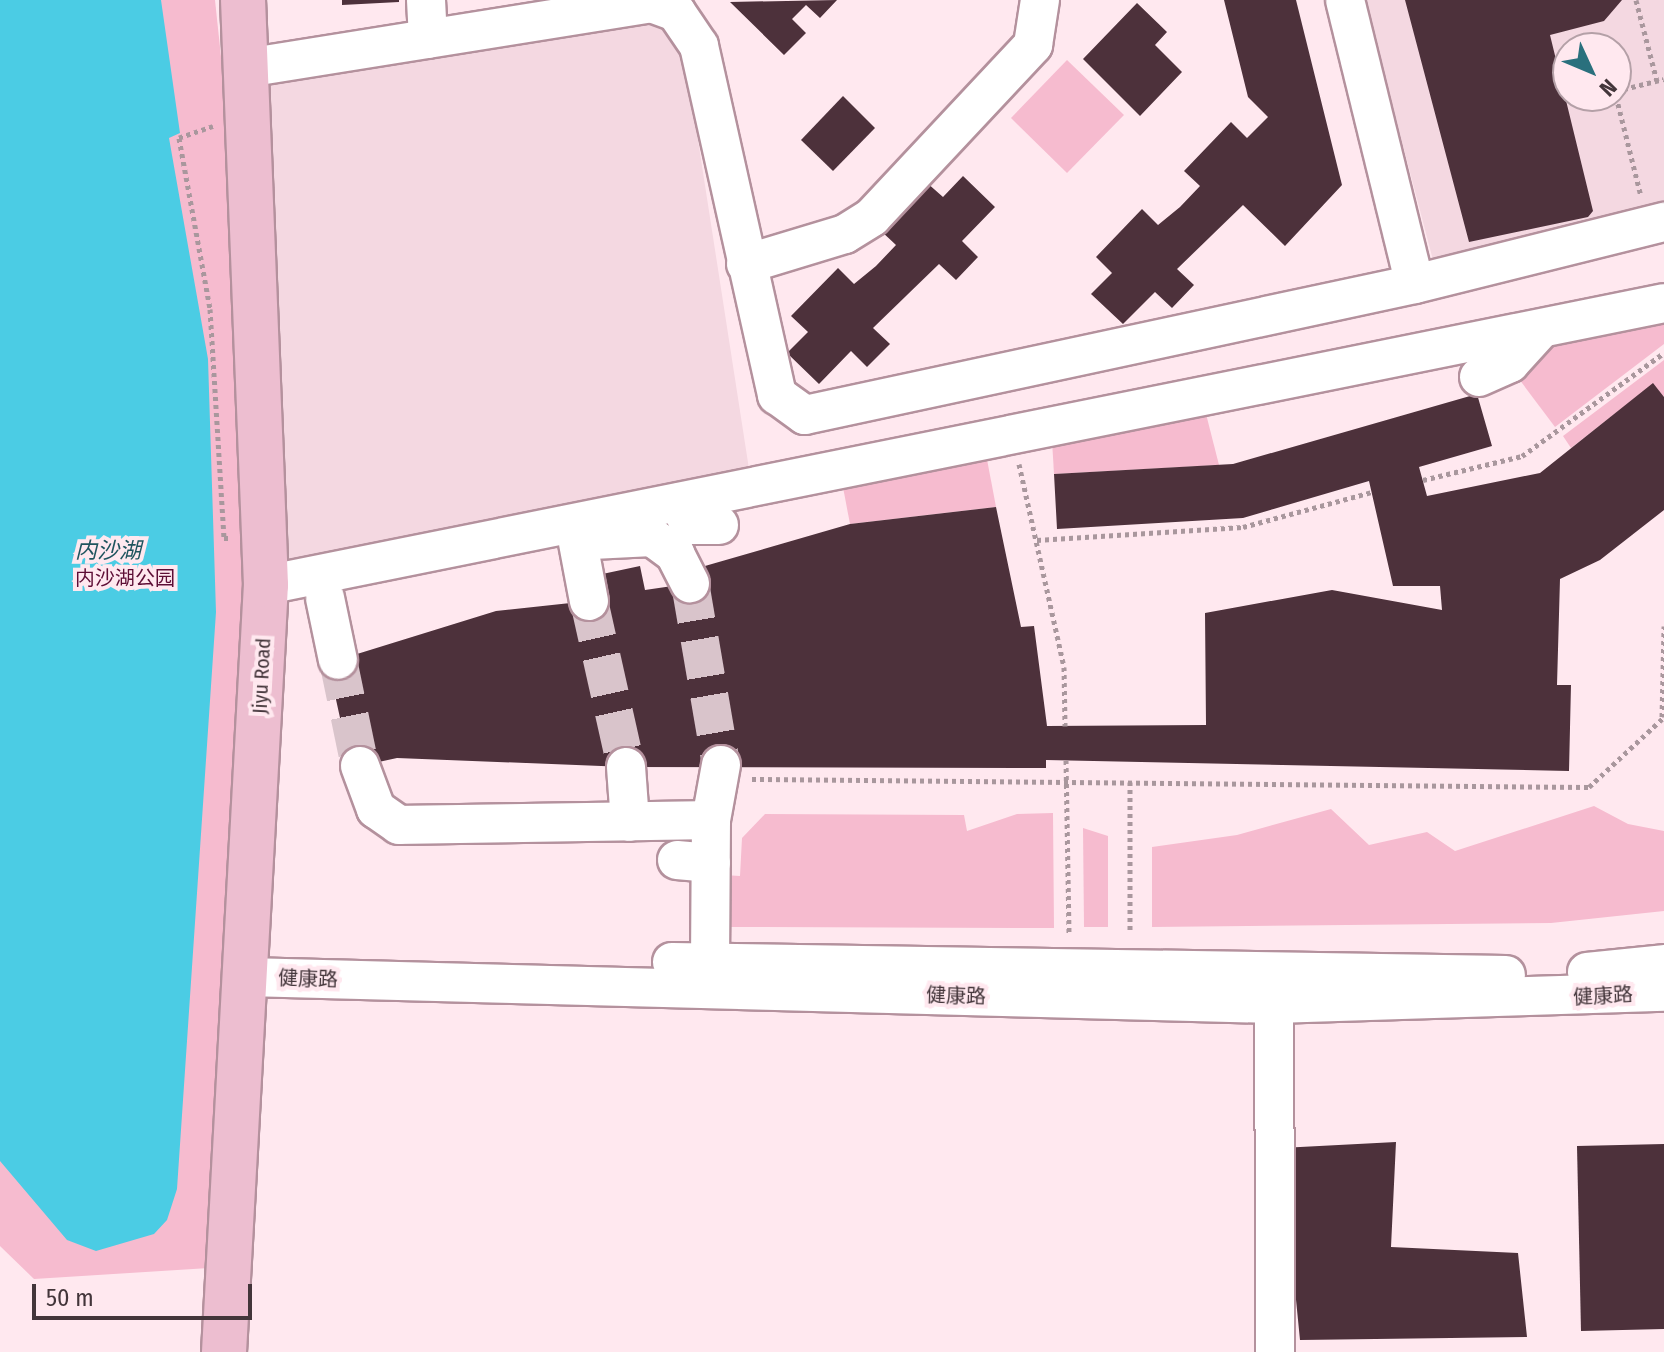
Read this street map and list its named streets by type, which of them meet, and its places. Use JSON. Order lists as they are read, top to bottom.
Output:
{
  "streets": {
    "main road": ["Jiyu Road"],
    "street": ["健康路"]
  },
  "crossings": [
    ["Jiyu Road", "健康路"]
  ],
  "water": ["内沙湖"],
  "parks": ["内沙湖公园"],
  "scale_bar": "50 m",
  "north": "bottom right"
}
